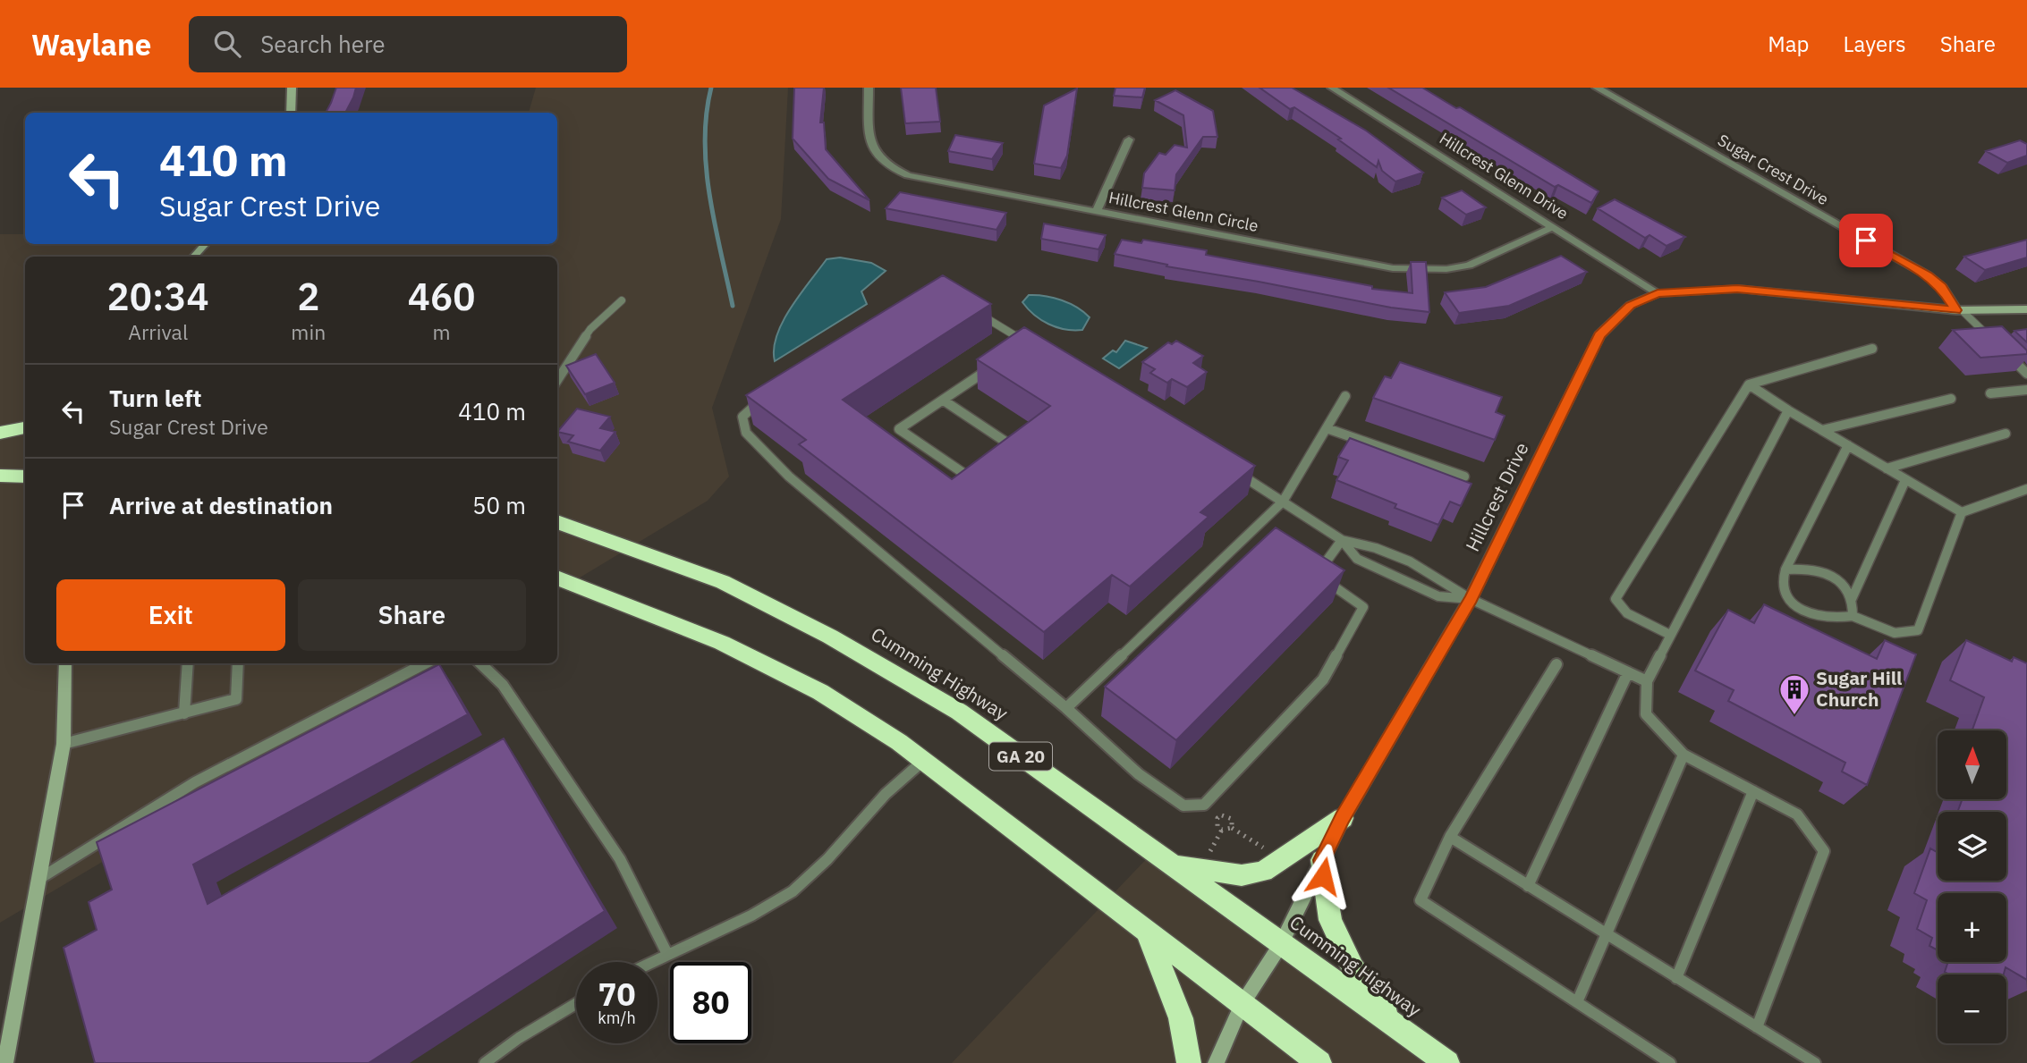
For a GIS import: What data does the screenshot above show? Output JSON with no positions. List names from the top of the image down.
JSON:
{
  "streets": {
    "highway": ["Cumming Highway", "GA 20"],
    "street": [
      "Sugar Crest Drive",
      "Hillcrest Glenn Drive",
      "Hillcrest Glenn Circle",
      "Hillcrest Drive"
    ]
  },
  "crossings": [
    ["Sugar Crest Drive", "Hillcrest Drive"],
    ["Hillcrest Glenn Drive", "Hillcrest Glenn Circle"],
    ["Hillcrest Glenn Drive", "Hillcrest Drive"],
    ["Hillcrest Drive", "Cumming Highway"]
  ],
  "places": {
    "building": ["Sugar Hill Church"]
  },
  "north": "top",
  "page": {
    "header": "Waylane",
    "search": "Search here",
    "nav": ["Map", "Layers", "Share"],
    "turn": ["410 m", "Sugar Crest Drive"],
    "eta": [
      "20:34",
      "Arrival",
      "2",
      "min",
      "460",
      "m"
    ],
    "list": [
      {
        "name": "Turn left",
        "note": "Sugar Crest Drive",
        "value": "410 m"
      },
      {
        "name": "Arrive at destination",
        "value": "50 m"
      }
    ],
    "buttons": ["Exit", "Share"],
    "map_buttons": ["+", "−"],
    "speed": "70 km/h",
    "limit": "80"
  }
}
